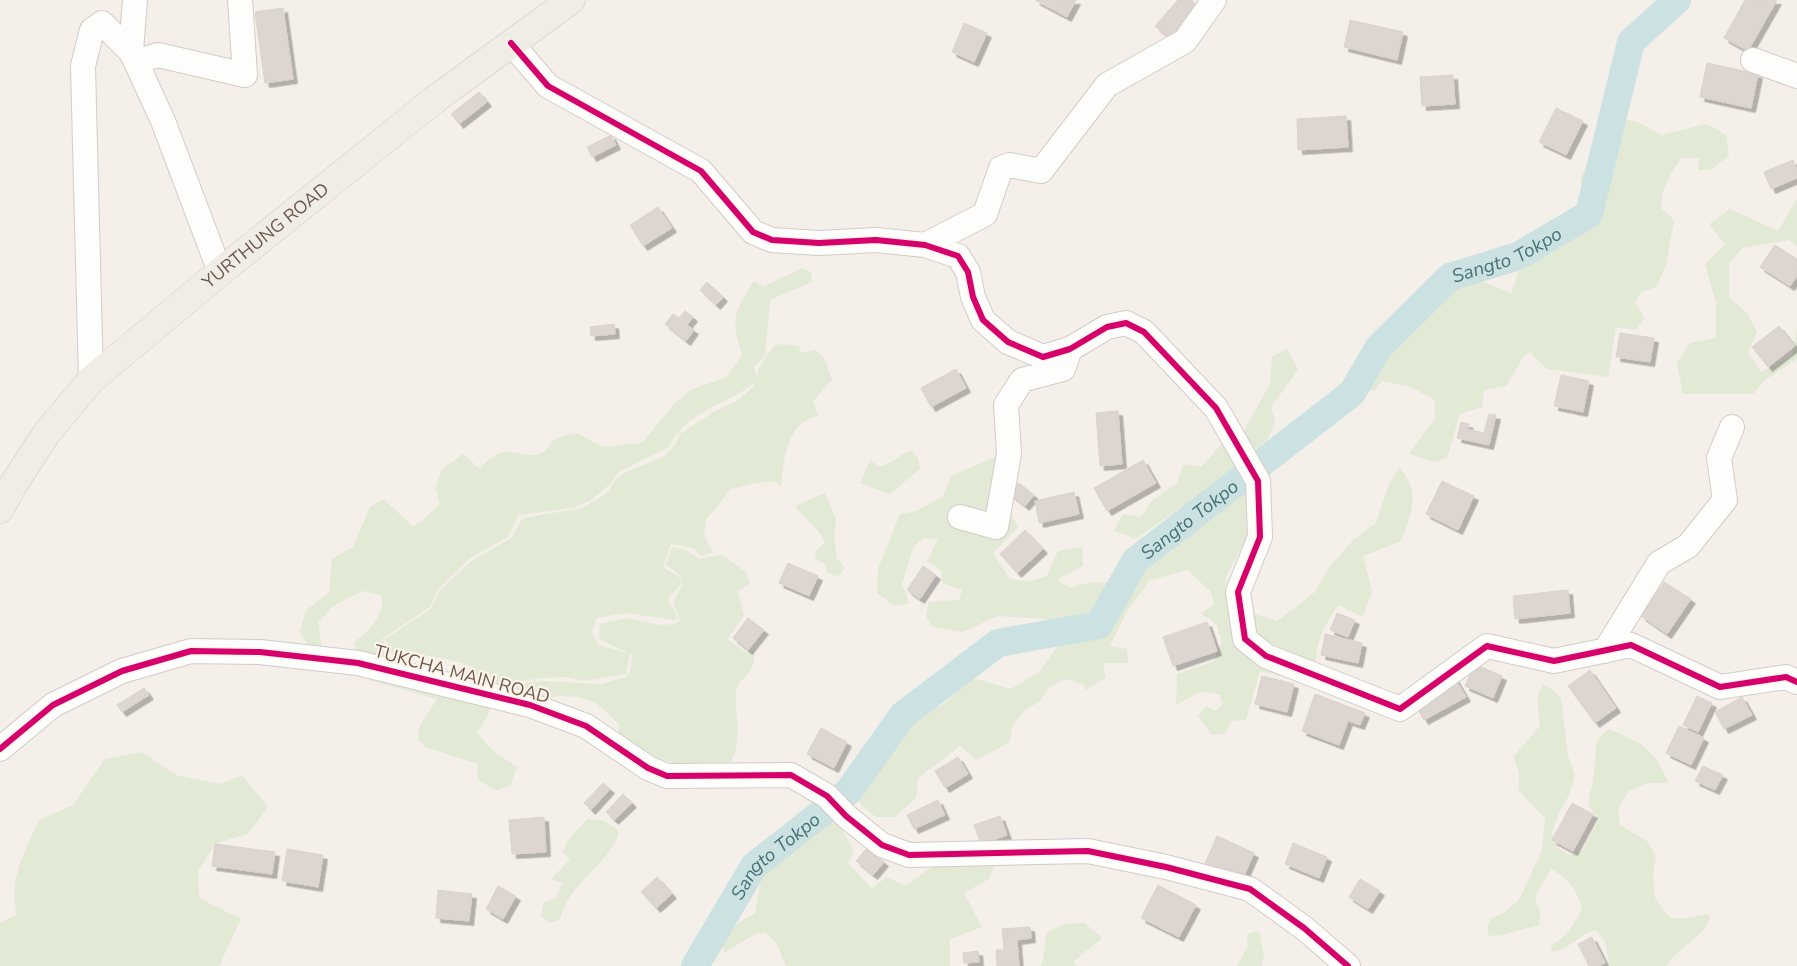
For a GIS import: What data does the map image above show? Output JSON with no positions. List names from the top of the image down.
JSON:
{
  "streets": {
    "main road": ["YURTHUNG ROAD"],
    "street": ["TUKCHA MAIN ROAD"]
  },
  "water": ["Sangto Tokpo"]
}
